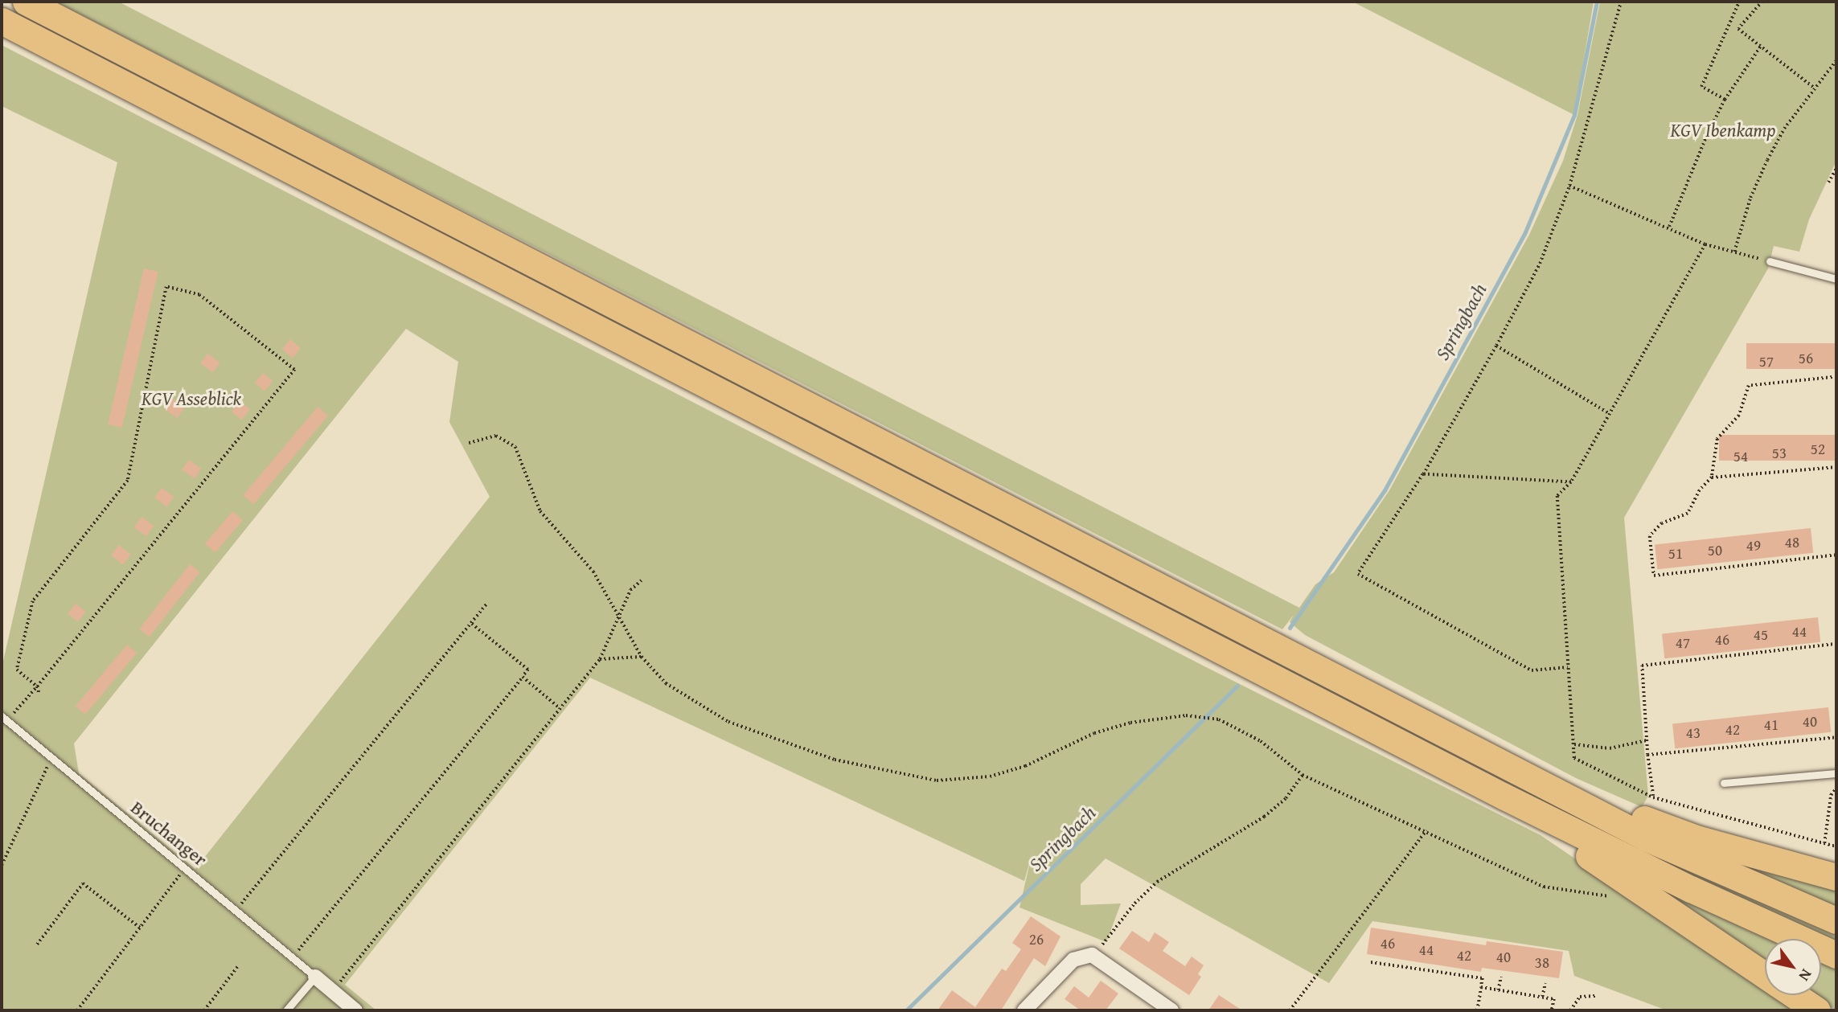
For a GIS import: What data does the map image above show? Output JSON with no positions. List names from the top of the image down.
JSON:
{
  "streets": {
    "lane": ["Bruchanger"]
  },
  "water": ["Springbach"],
  "parks": ["KGV Ibenkamp", "KGV Asseblick"],
  "house_numbers": [
    "56",
    "57",
    "52",
    "53",
    "54",
    "48",
    "49",
    "50",
    "51",
    "44",
    "45",
    "46",
    "47",
    "40",
    "41",
    "42",
    "43",
    "26",
    "46",
    "44",
    "42",
    "40",
    "38"
  ],
  "north": "bottom right"
}
